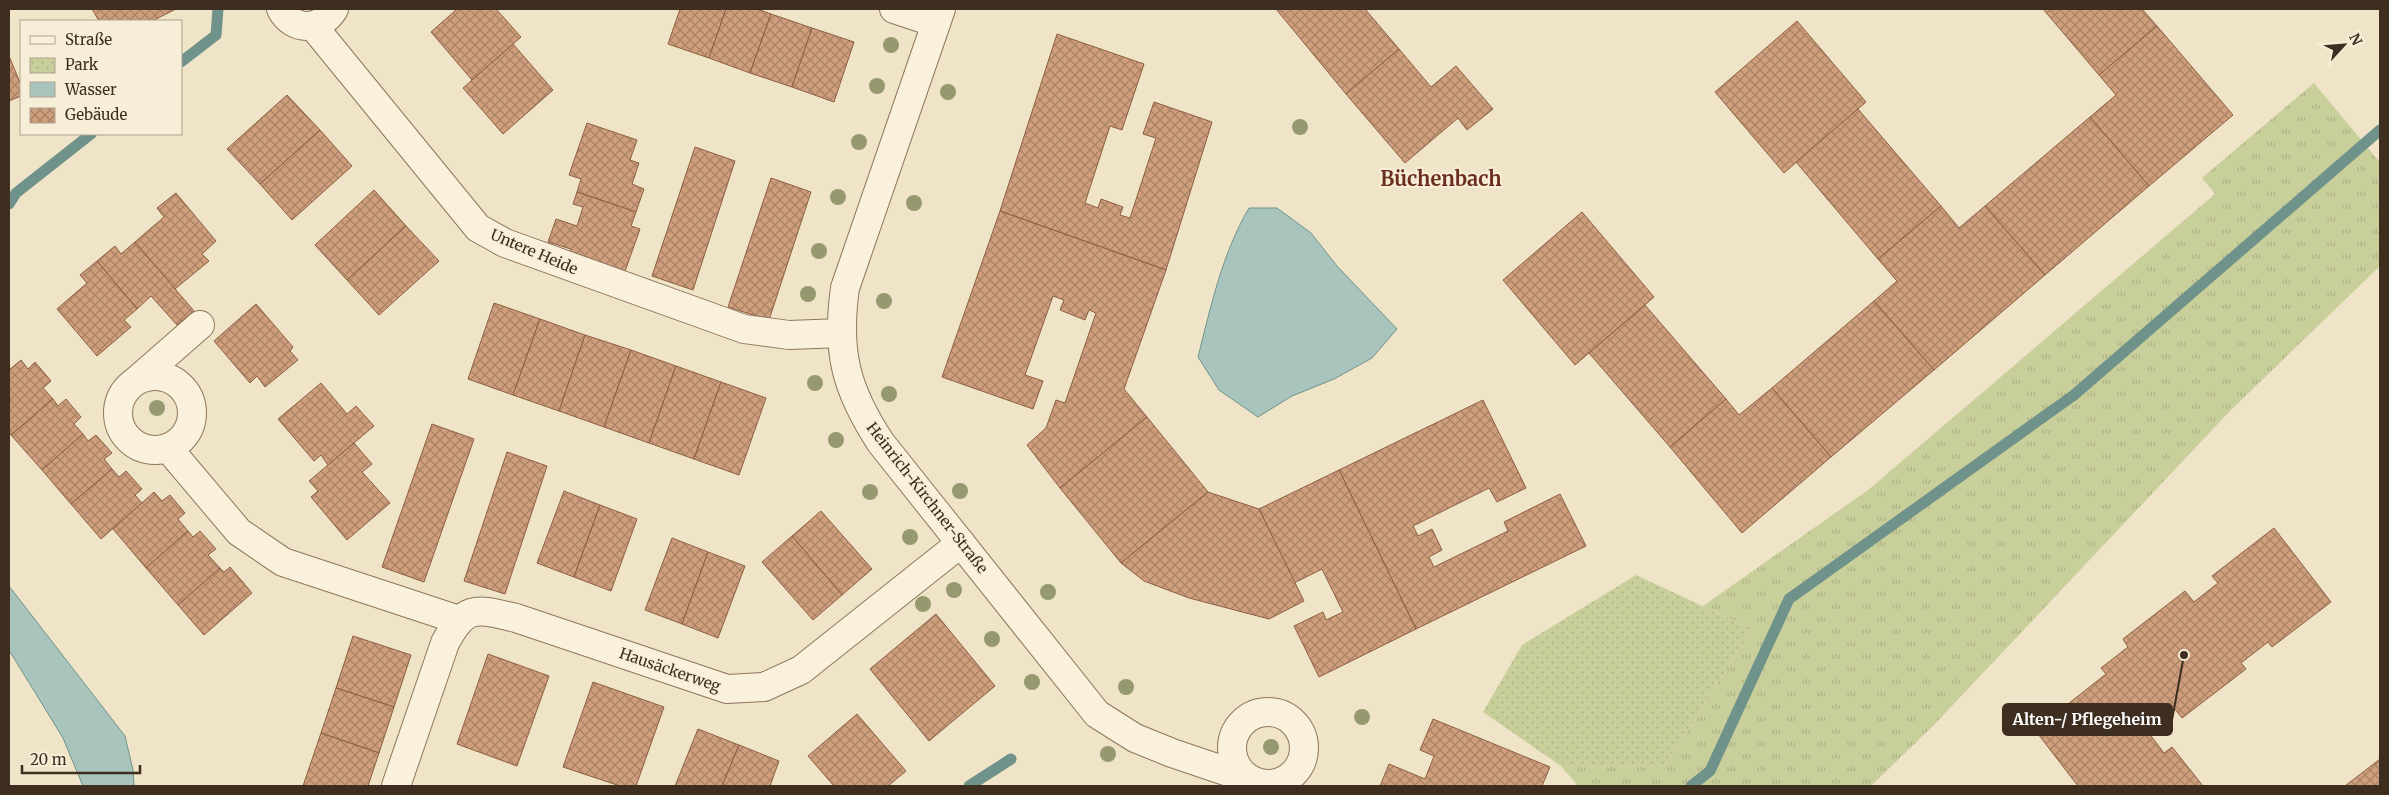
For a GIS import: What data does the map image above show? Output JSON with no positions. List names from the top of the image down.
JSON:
{
  "streets": {
    "street": ["Untere Heide", "Heinrich-Kirchner-Straße", "Hausäckerweg"]
  },
  "crossings": [
    ["Untere Heide", "Heinrich-Kirchner-Straße"],
    ["Heinrich-Kirchner-Straße", "Hausäckerweg"]
  ],
  "districts": ["Büchenbach"],
  "places": ["Alten-/ Pflegeheim"],
  "legend": [
    "Straße",
    "Park",
    "Wasser",
    "Gebäude"
  ],
  "scale_bar": "20 m",
  "north": "top right"
}
